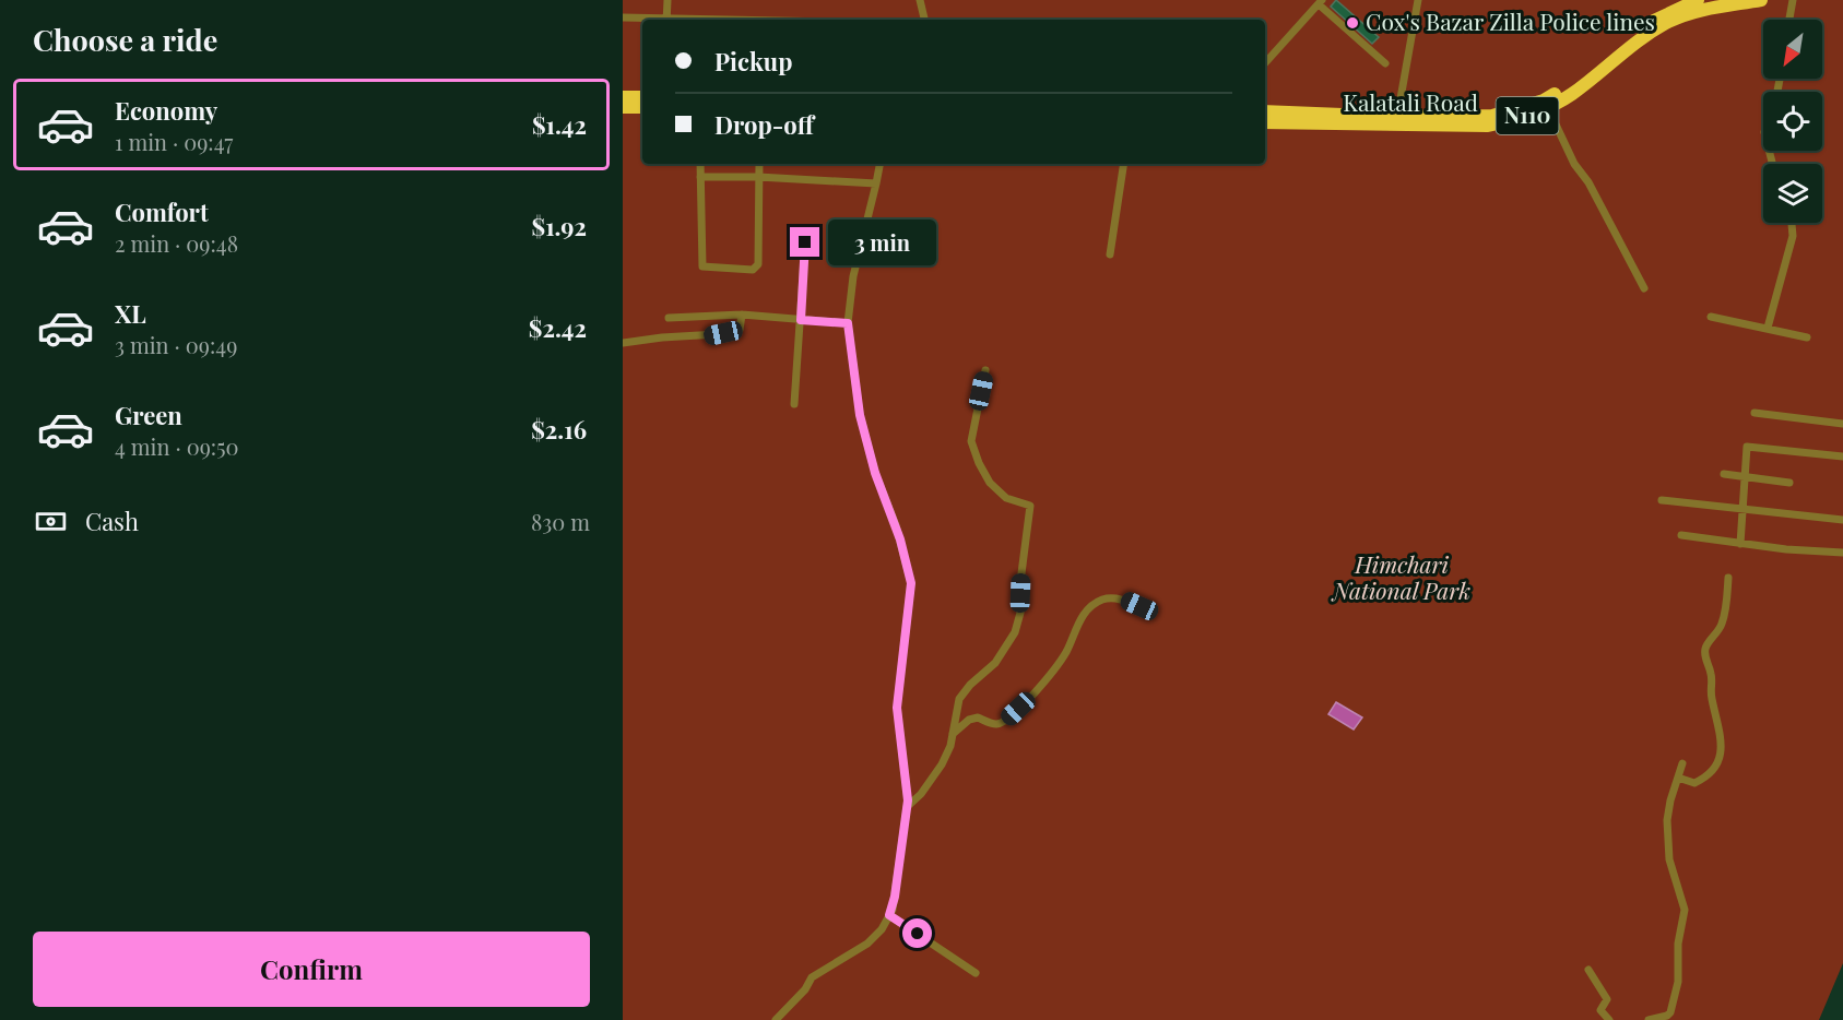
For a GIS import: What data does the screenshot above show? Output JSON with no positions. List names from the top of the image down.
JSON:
{
  "streets": {
    "highway": ["Kalatali Road", "N110"]
  },
  "parks": ["Himchari National Park"],
  "places": ["Cox's Bazar Zilla Police lines"],
  "north": "bottom left",
  "page": {
    "heading": "Choose a ride",
    "banner": ["Pickup", "Drop-off"],
    "list": [
      {
        "name": "Economy",
        "note": "1 min · 09:47",
        "value": "$1.42"
      },
      {
        "name": "Comfort",
        "note": "2 min · 09:48",
        "value": "$1.92"
      },
      {
        "name": "XL",
        "note": "3 min · 09:49",
        "value": "$2.42"
      },
      {
        "name": "Green",
        "note": "4 min · 09:50",
        "value": "$2.16"
      }
    ],
    "bubble": "3 min",
    "pay": ["Cash", "830 m"],
    "buttons": "Confirm"
  }
}
